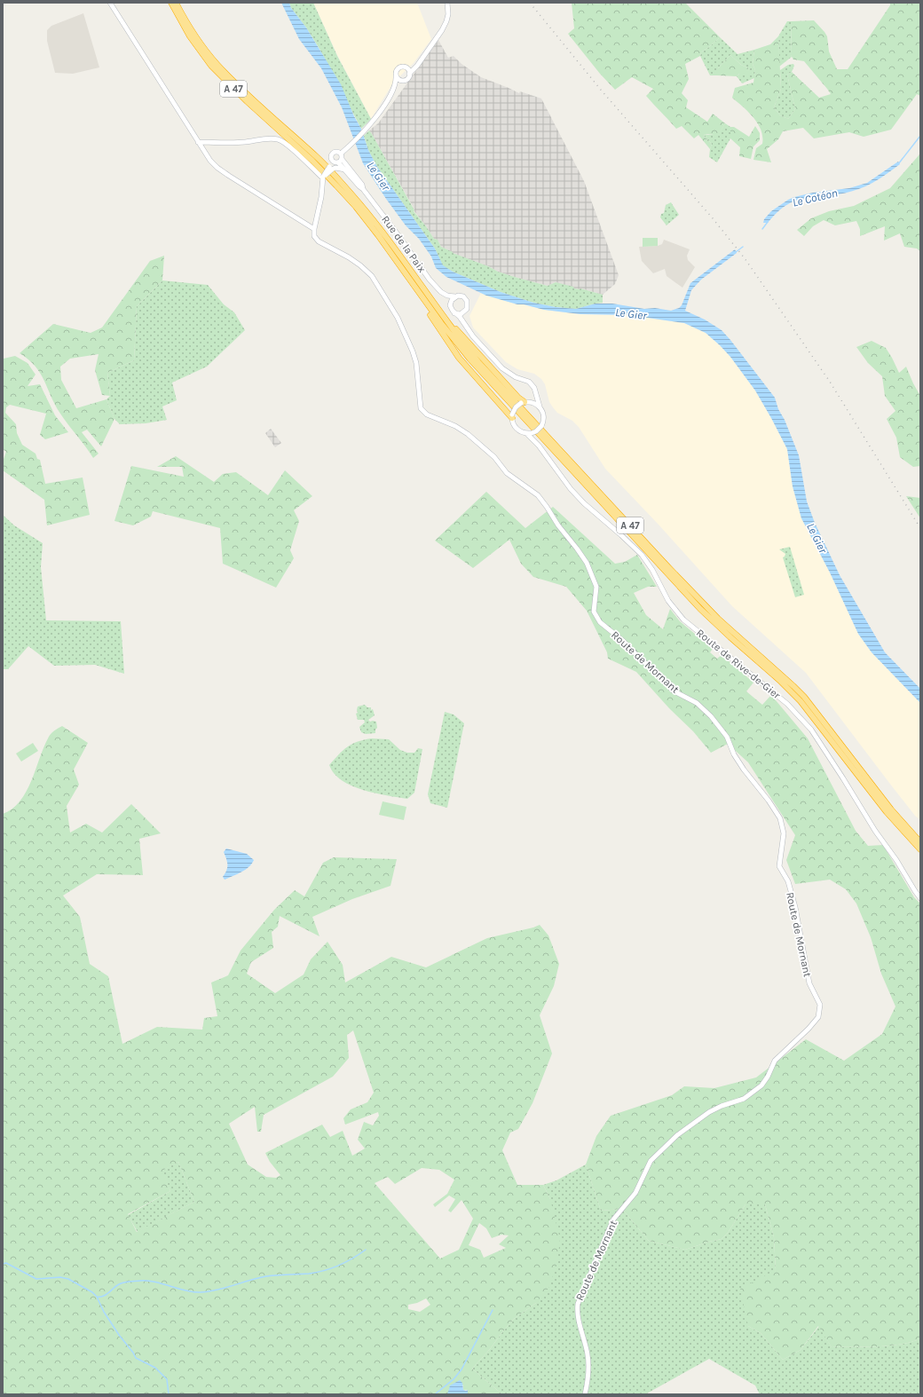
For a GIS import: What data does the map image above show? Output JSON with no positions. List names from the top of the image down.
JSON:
{
  "streets": {
    "highway": ["A 47"],
    "main road": ["Rue de la Paix", "Route de Mornant", "Route de Rive-de-Gier"]
  },
  "water": ["Le Gier", "Le Cotéon"]
}
